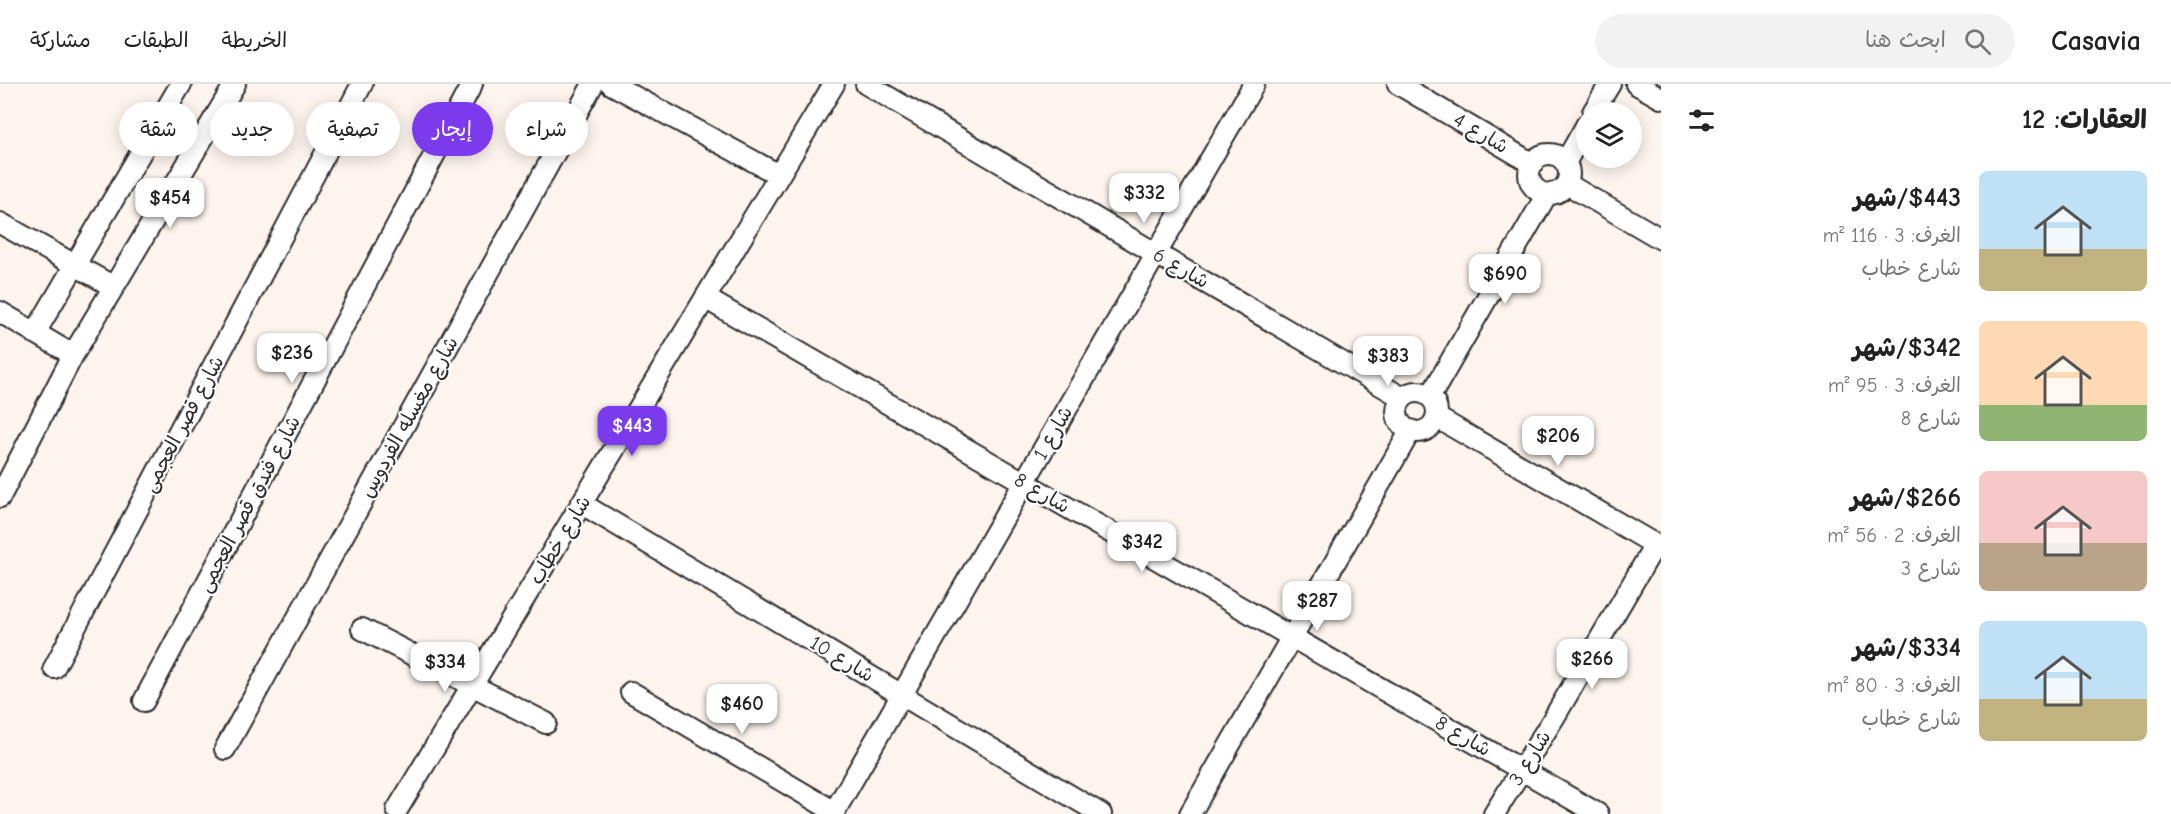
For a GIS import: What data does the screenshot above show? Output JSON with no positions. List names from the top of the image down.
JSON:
{
  "streets": {
    "street": [
      "شارع 4",
      "شارع 6",
      "شارع مغسله الفردوس",
      "شارع قصر العجمى",
      "شارع 1",
      "شارع 8",
      "شارع فندق قصر العجمى",
      "شارع خطاب",
      "شارع 10",
      "شارع 3"
    ]
  },
  "crossings": [
    ["شارع 6", "شارع 1"],
    ["شارع 1", "شارع 8"],
    ["شارع 1", "شارع 10"],
    ["شارع 8", "شارع خطاب"],
    ["شارع 8", "شارع 3"],
    ["شارع خطاب", "شارع 10"]
  ],
  "page": {
    "header": "Casavia",
    "search": "ابحث هنا",
    "nav": ["الخريطة", "الطبقات", "مشاركة"],
    "heading": "العقارات: 12",
    "chip": [
      "شراء",
      "إيجار",
      "تصفية",
      "جديد",
      "شقة"
    ],
    "list": [
      {
        "name": "$443/شهر",
        "note": "الغرف: 3 · 116 m² · شارع خطاب"
      },
      {
        "name": "$342/شهر",
        "note": "الغرف: 3 · 95 m² · شارع 8"
      },
      {
        "name": "$266/شهر",
        "note": "الغرف: 2 · 56 m² · شارع 3"
      },
      {
        "name": "$334/شهر",
        "note": "الغرف: 3 · 80 m² · شارع خطاب"
      }
    ],
    "price": [
      "$332",
      "$454",
      "$690",
      "$236",
      "$383",
      "$443",
      "$206",
      "$342",
      "$287",
      "$266",
      "$334",
      "$460"
    ]
  }
}
